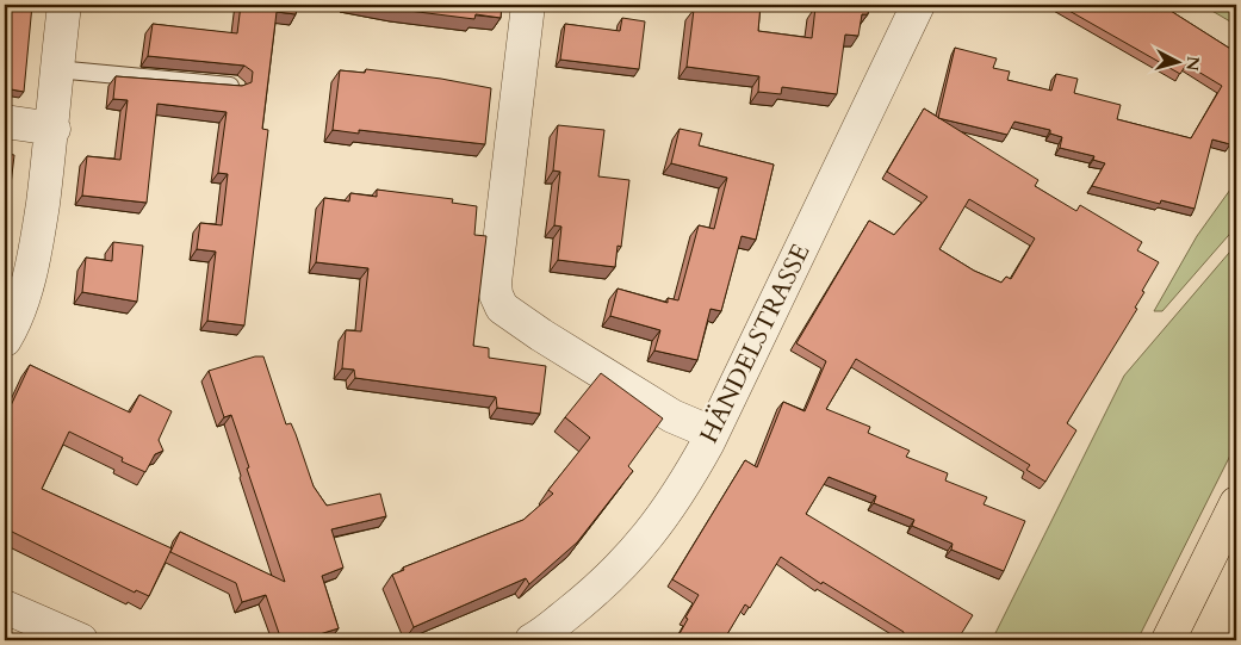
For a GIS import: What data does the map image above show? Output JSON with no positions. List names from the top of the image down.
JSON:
{
  "streets": {
    "street": ["HÄNDELSTRASSE"]
  },
  "north": "right"
}
